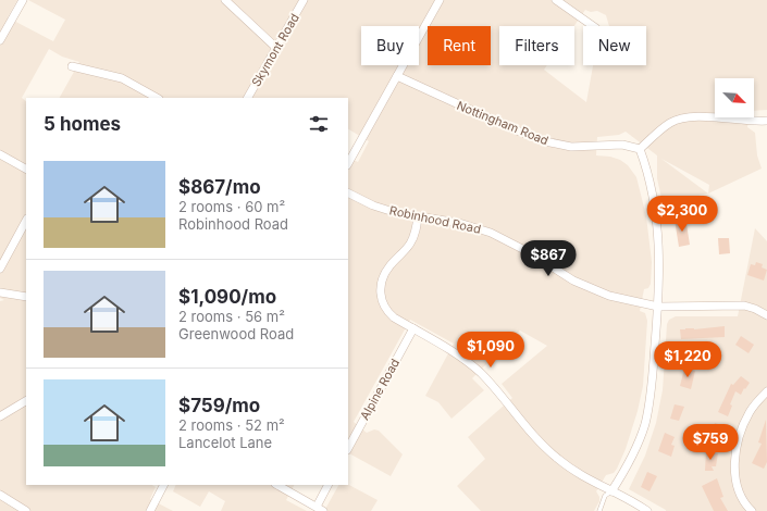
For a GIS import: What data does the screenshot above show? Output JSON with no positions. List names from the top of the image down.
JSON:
{
  "streets": {
    "street": [
      "Skymont Road",
      "Nottingham Road",
      "Robinhood Road",
      "Alpine Road"
    ]
  },
  "north": "bottom right",
  "page": {
    "chip": [
      "Buy",
      "Rent",
      "Filters",
      "New"
    ],
    "heading": "5 homes",
    "list": [
      {
        "name": "$867/mo",
        "note": "2 rooms · 60 m² · Robinhood Road"
      },
      {
        "name": "$1,090/mo",
        "note": "2 rooms · 56 m² · Greenwood Road"
      },
      {
        "name": "$759/mo",
        "note": "2 rooms · 52 m² · Lancelot Lane"
      }
    ],
    "price": [
      "$2,300",
      "$867",
      "$1,090",
      "$1,220",
      "$759"
    ]
  }
}
